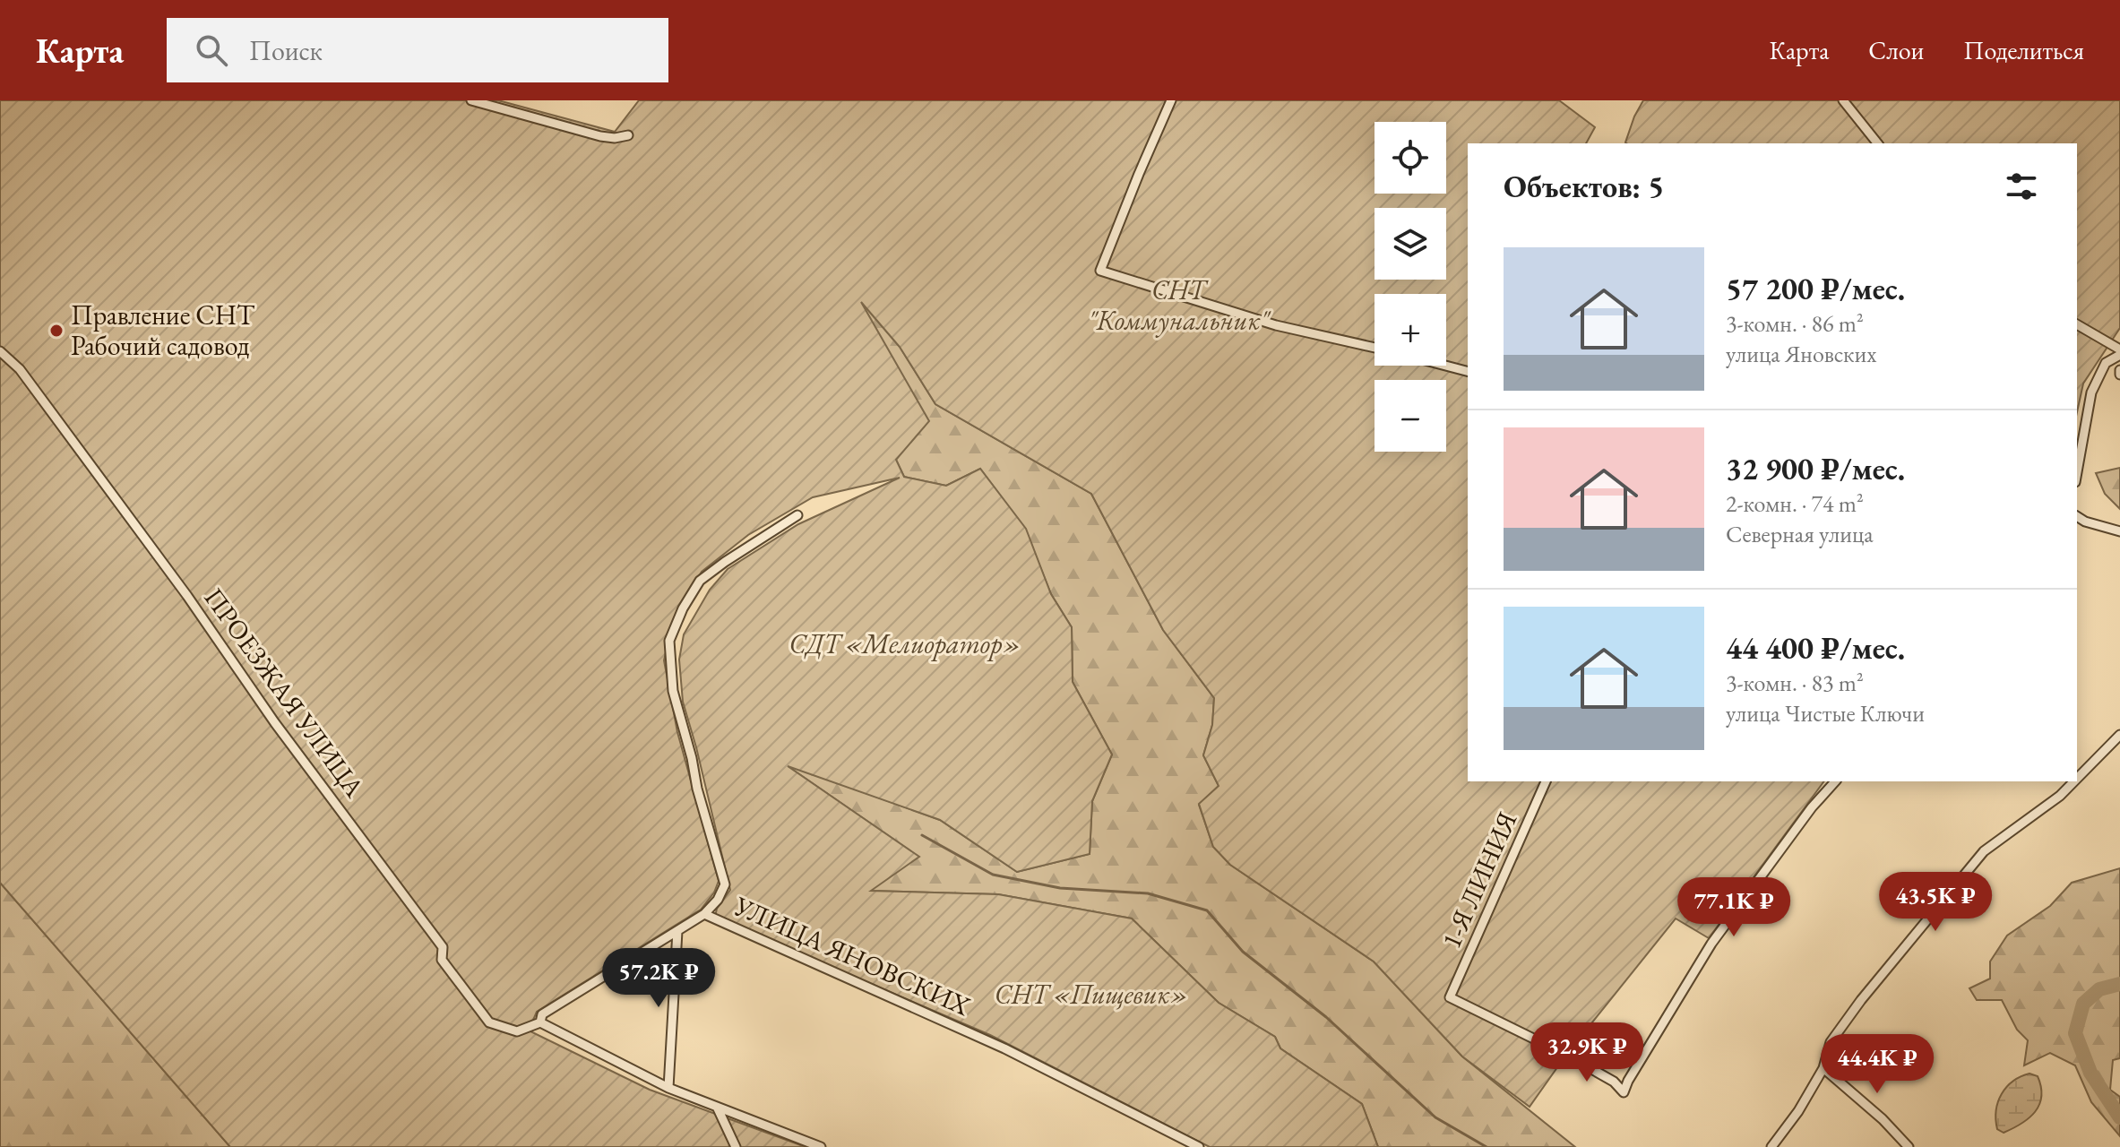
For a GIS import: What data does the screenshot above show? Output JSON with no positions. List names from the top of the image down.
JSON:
{
  "streets": {
    "street": ["ПРОЕЗЖАЯ УЛИЦА", "1-Я ЛИНИЯ", "УЛИЦА ЯНОВСКИХ"]
  },
  "crossings": [
    ["ПРОЕЗЖАЯ УЛИЦА", "УЛИЦА ЯНОВСКИХ"]
  ],
  "parks": ["СНТ \"Коммунальник\"", "СДТ «Мелиоратор»", "СНТ «Пищевик»"],
  "places": ["Правление СНТ Рабочий садовод"],
  "page": {
    "header": "Карта",
    "search": "Поиск",
    "nav": ["Карта", "Слои", "Поделиться"],
    "map_buttons": ["+", "−"],
    "heading": "Объектов: 5",
    "list": [
      {
        "name": "57 200 ₽/мес.",
        "note": "3-комн. · 86 m² · улица Яновских"
      },
      {
        "name": "32 900 ₽/мес.",
        "note": "2-комн. · 74 m² · Северная улица"
      },
      {
        "name": "44 400 ₽/мес.",
        "note": "3-комн. · 83 m² · улица Чистые Ключи"
      }
    ],
    "price": [
      "43.5K ₽",
      "77.1K ₽",
      "57.2K ₽",
      "32.9K ₽",
      "44.4K ₽"
    ]
  }
}
